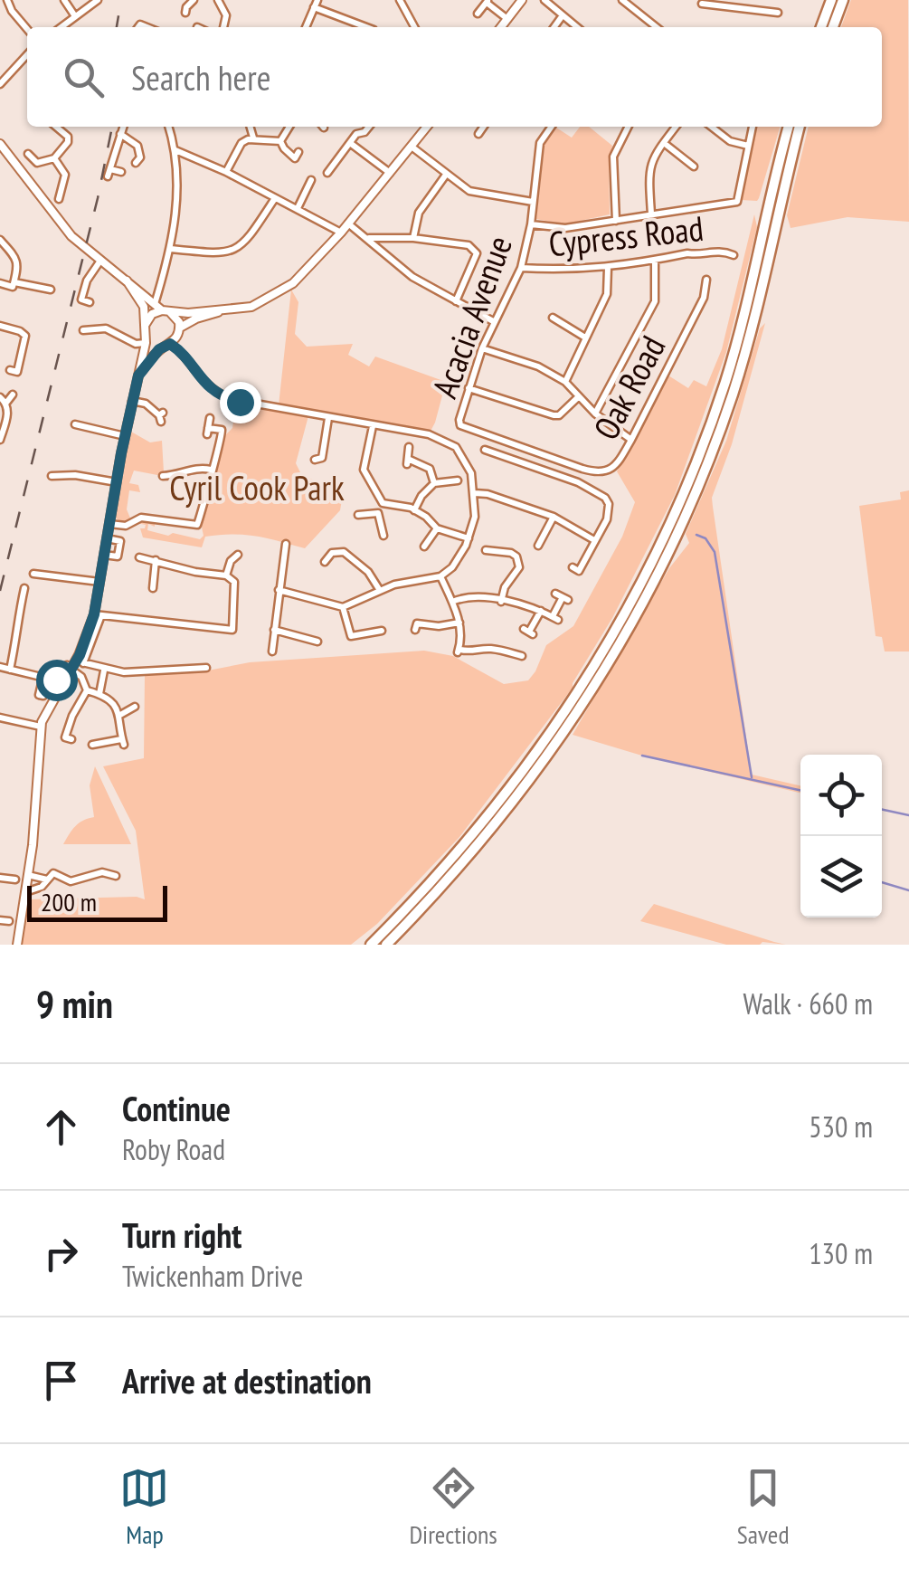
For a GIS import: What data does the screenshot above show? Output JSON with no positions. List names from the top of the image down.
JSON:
{
  "streets": {
    "street": ["Cypress Road", "Acacia Avenue", "Oak Road"]
  },
  "crossings": [
    ["Cypress Road", "Acacia Avenue"],
    ["Acacia Avenue", "Oak Road"]
  ],
  "parks": ["Cyril Cook Park"],
  "scale_bar": "200 m",
  "page": {
    "search": "Search here",
    "scale": "200 m",
    "heading": ["9 min", "Walk · 660 m"],
    "list": [
      ["Continue", "Roby Road", "530 m"],
      ["Turn right", "Twickenham Drive", "130 m"],
      "Arrive at destination"
    ],
    "nav": ["Map", "Directions", "Saved"]
  }
}
